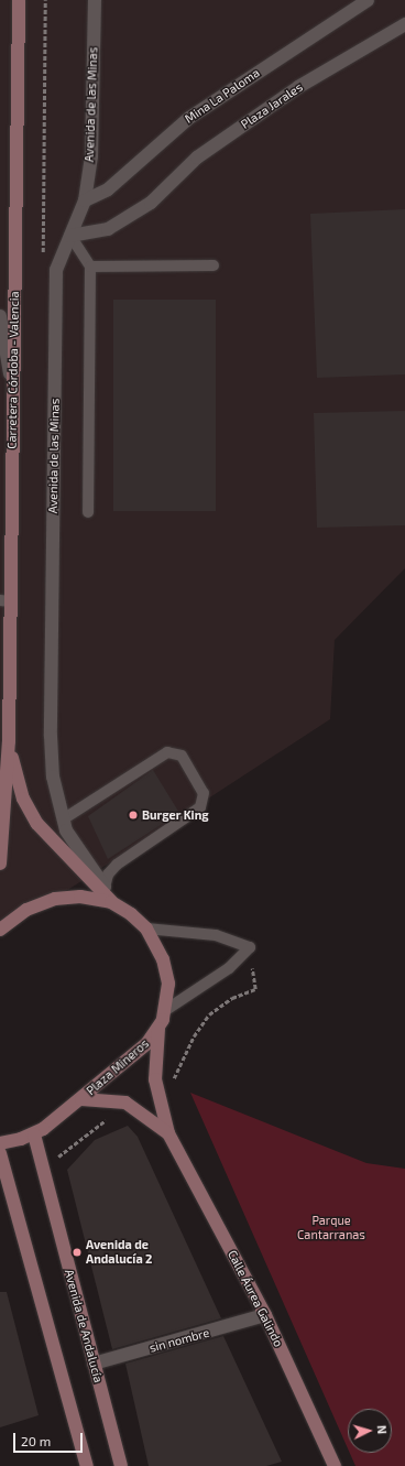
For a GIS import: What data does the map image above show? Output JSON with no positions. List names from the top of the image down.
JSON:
{
  "streets": {
    "main road": [
      "Carretera Córdoba - Valencia",
      "Plaza Mineros",
      "Calle Áurea Galindo",
      "Avenida de Andalucía"
    ],
    "street": [
      "Mina La Paloma",
      "Avenida de las Minas",
      "Plaza Jarales",
      "sin nombre"
    ]
  },
  "crossings": [
    ["Mina La Paloma", "Avenida de las Minas"],
    ["Avenida de las Minas", "Plaza Jarales"],
    ["Avenida de las Minas", "Carretera Córdoba - Valencia"],
    ["Avenida de las Minas", "Plaza Mineros"],
    ["Carretera Córdoba - Valencia", "Plaza Mineros"],
    ["Plaza Mineros", "Avenida de Andalucía"],
    ["Calle Áurea Galindo", "sin nombre"],
    ["Avenida de Andalucía", "sin nombre"]
  ],
  "parks": ["Parque Cantarranas"],
  "places": ["Burger King", "Avenida de Andalucía 2"],
  "scale_bar": "20 m",
  "north": "right"
}
